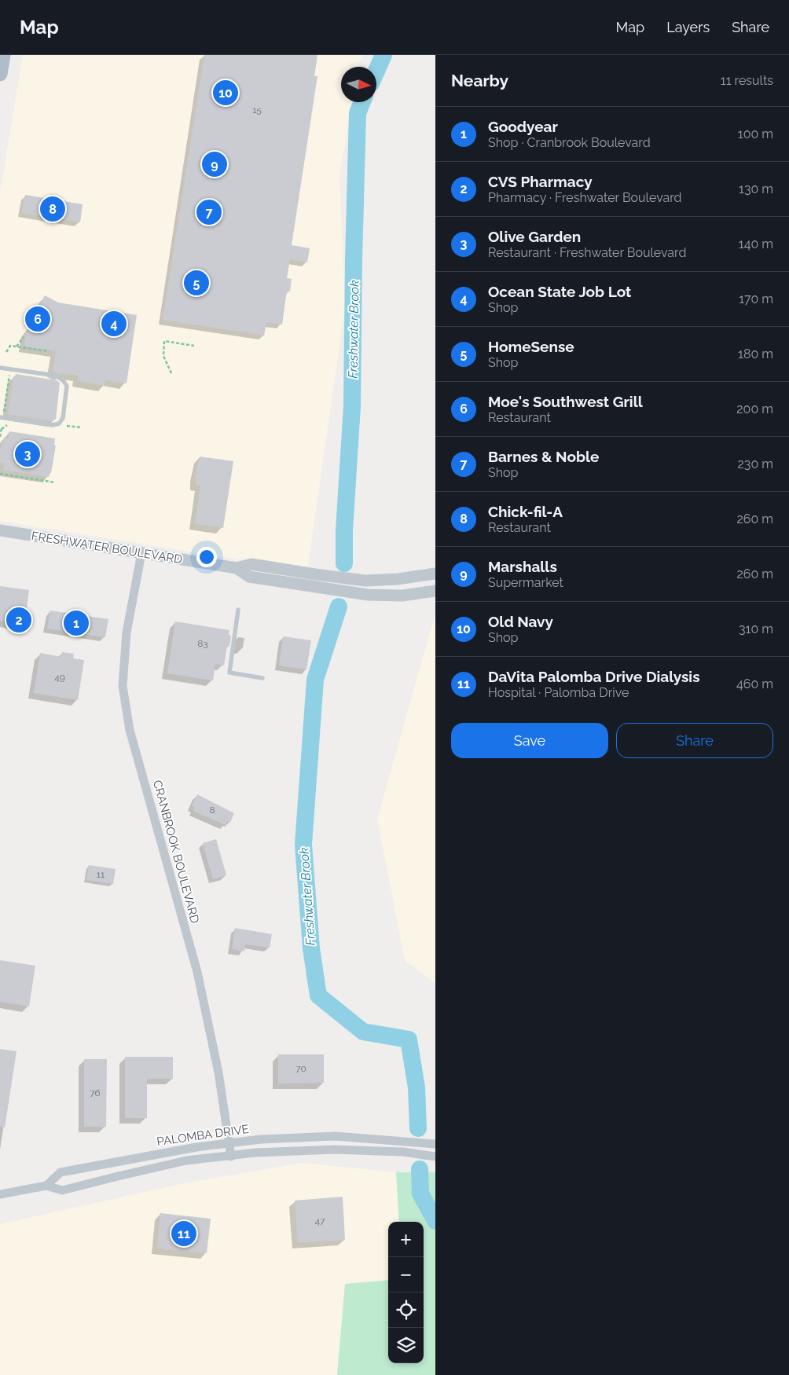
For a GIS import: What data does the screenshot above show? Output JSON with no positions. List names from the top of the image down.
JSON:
{
  "streets": {
    "street": ["FRESHWATER BOULEVARD", "CRANBROOK BOULEVARD", "PALOMBA DRIVE"]
  },
  "crossings": [
    ["FRESHWATER BOULEVARD", "CRANBROOK BOULEVARD"],
    ["CRANBROOK BOULEVARD", "PALOMBA DRIVE"]
  ],
  "water": ["Freshwater Brook"],
  "house_numbers": [
    "15",
    "83",
    "49",
    "8",
    "11",
    "70",
    "76",
    "47"
  ],
  "north": "right",
  "page": {
    "header": "Map",
    "nav": ["Map", "Layers", "Share"],
    "heading": ["Nearby", "11 results"],
    "pins": [
      "10",
      "9",
      "8",
      "7",
      "5",
      "6",
      "4",
      "3",
      "2",
      "1",
      "11"
    ],
    "list": [
      {
        "mark": "1",
        "name": "Goodyear",
        "note": "Shop · Cranbrook Boulevard",
        "value": "100 m"
      },
      {
        "mark": "2",
        "name": "CVS Pharmacy",
        "note": "Pharmacy · Freshwater Boulevard",
        "value": "130 m"
      },
      {
        "mark": "3",
        "name": "Olive Garden",
        "note": "Restaurant · Freshwater Boulevard",
        "value": "140 m"
      },
      {
        "mark": "4",
        "name": "Ocean State Job Lot",
        "note": "Shop",
        "value": "170 m"
      },
      {
        "mark": "5",
        "name": "HomeSense",
        "note": "Shop",
        "value": "180 m"
      },
      {
        "mark": "6",
        "name": "Moe's Southwest Grill",
        "note": "Restaurant",
        "value": "200 m"
      },
      {
        "mark": "7",
        "name": "Barnes & Noble",
        "note": "Shop",
        "value": "230 m"
      },
      {
        "mark": "8",
        "name": "Chick-fil-A",
        "note": "Restaurant",
        "value": "260 m"
      },
      {
        "mark": "9",
        "name": "Marshalls",
        "note": "Supermarket",
        "value": "260 m"
      },
      {
        "mark": "10",
        "name": "Old Navy",
        "note": "Shop",
        "value": "310 m"
      },
      {
        "mark": "11",
        "name": "DaVita Palomba Drive Dialysis",
        "note": "Hospital · Palomba Drive",
        "value": "460 m"
      }
    ],
    "buttons": ["Save", "Share"],
    "map_buttons": ["+", "−"]
  }
}
